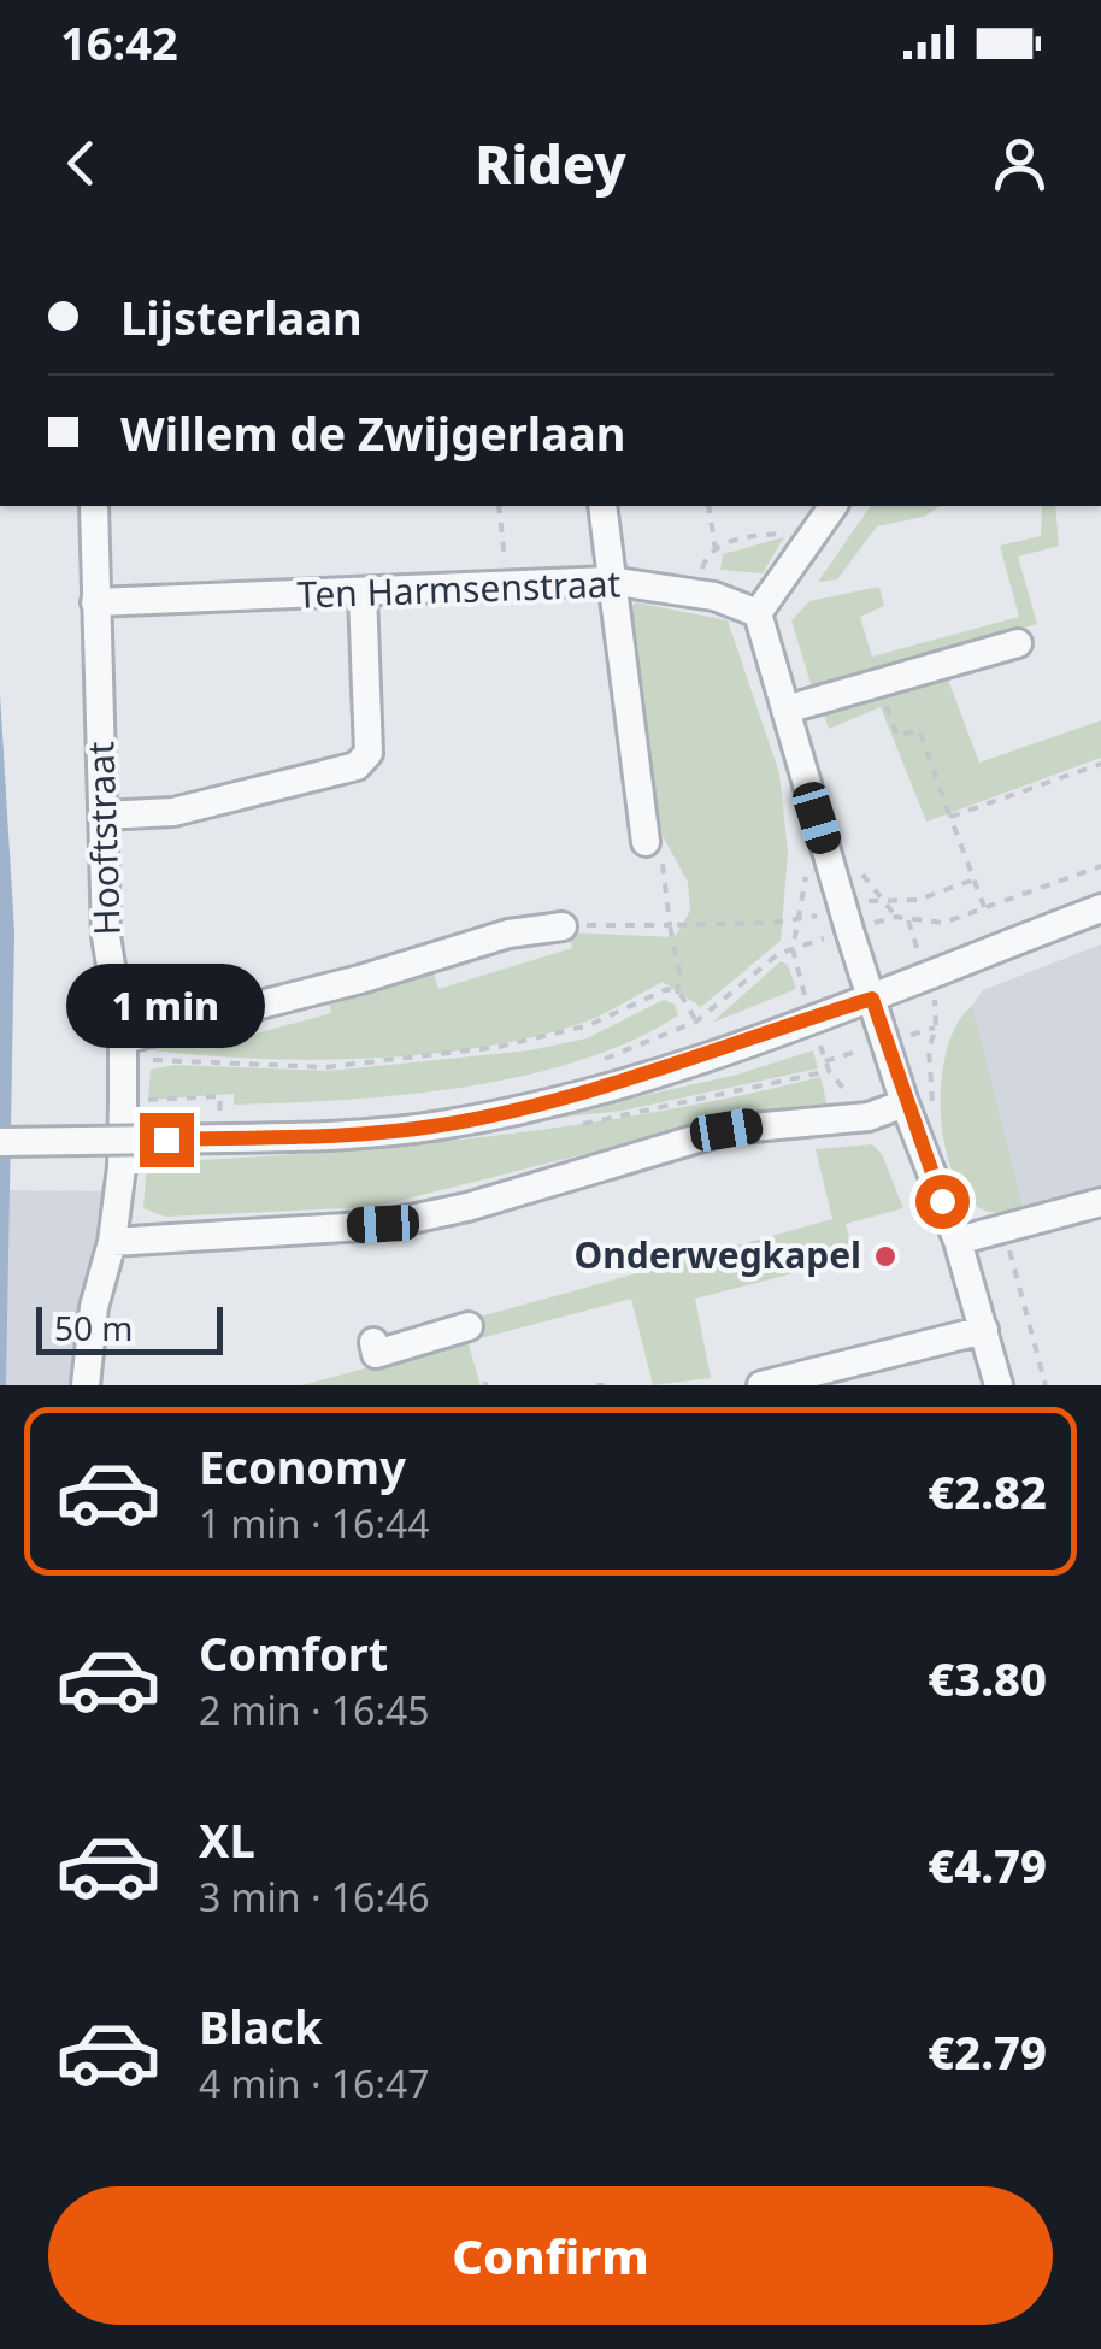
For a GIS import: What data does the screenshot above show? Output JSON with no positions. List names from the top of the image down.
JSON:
{
  "streets": {
    "street": ["Ten Harmsenstraat", "Hooftstraat"]
  },
  "crossings": [
    ["Ten Harmsenstraat", "Hooftstraat"]
  ],
  "places": ["Onderwegkapel"],
  "scale_bar": "50 m",
  "page": {
    "status": "16:42",
    "header": "Ridey",
    "banner": ["Lijsterlaan", "Willem de Zwijgerlaan"],
    "bubble": "1 min",
    "scale": "50 m",
    "list": [
      {
        "name": "Economy",
        "note": "1 min · 16:44",
        "value": "€2.82"
      },
      {
        "name": "Comfort",
        "note": "2 min · 16:45",
        "value": "€3.80"
      },
      {
        "name": "XL",
        "note": "3 min · 16:46",
        "value": "€4.79"
      },
      {
        "name": "Black",
        "note": "4 min · 16:47",
        "value": "€2.79"
      }
    ],
    "buttons": "Confirm"
  }
}
